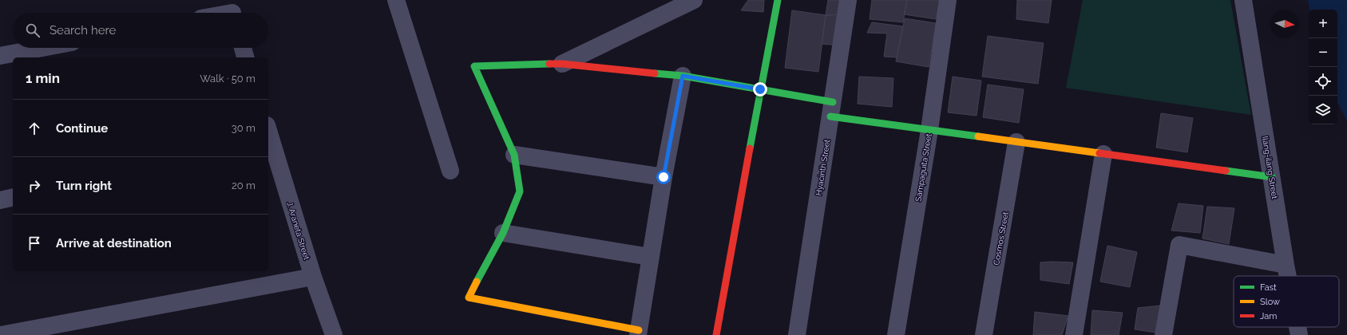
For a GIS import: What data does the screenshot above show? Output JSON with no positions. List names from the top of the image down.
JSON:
{
  "streets": {
    "street": [
      "Hyacinth Street",
      "Sampaguita Street",
      "Ilang-ilang Street",
      "J. Araneta Street",
      "Cosmos Street"
    ]
  },
  "legend": ["Fast", "Slow", "Jam"],
  "north": "right",
  "page": {
    "map_buttons": ["+", "−"],
    "search": "Search here",
    "heading": ["1 min", "Walk · 50 m"],
    "list": [
      ["Continue", "30 m"],
      ["Turn right", "20 m"],
      "Arrive at destination"
    ]
  }
}
